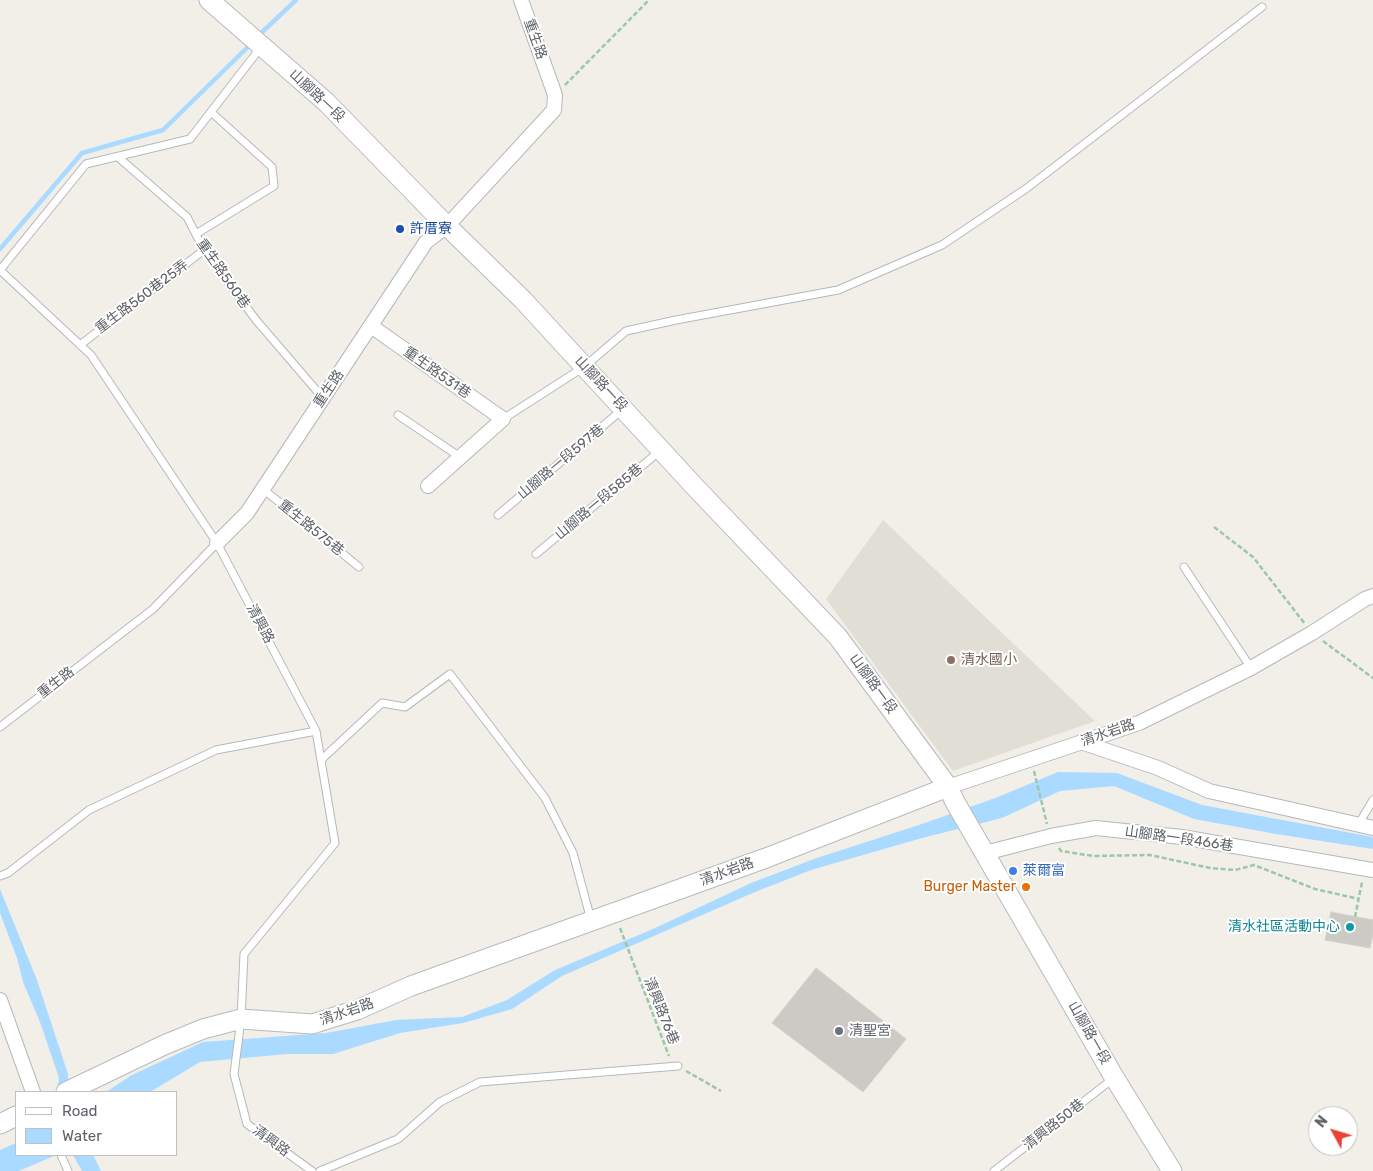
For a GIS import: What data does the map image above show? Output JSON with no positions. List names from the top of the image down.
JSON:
{
  "streets": {
    "main road": ["山腳路一段", "清水岩路"],
    "street": ["重生路", "重生路531巷", "山腳路一段466巷"],
    "lane": [
      "重生路560巷",
      "重生路560巷25弄",
      "山腳路一段597巷",
      "山腳路一段585巷",
      "重生路575巷",
      "清興路",
      "清興路50巷"
    ],
    "path": ["清興路76巷"]
  },
  "crossings": [
    ["重生路", "山腳路一段"],
    ["重生路", "重生路560巷"],
    ["重生路", "重生路531巷"],
    ["重生路", "重生路575巷"],
    ["重生路", "清興路"],
    ["山腳路一段", "山腳路一段597巷"],
    ["山腳路一段", "山腳路一段585巷"],
    ["山腳路一段", "清水岩路"],
    ["山腳路一段", "山腳路一段466巷"],
    ["山腳路一段", "清興路50巷"],
    ["重生路560巷", "重生路560巷25弄"],
    ["重生路560巷25弄", "清興路"],
    ["清興路", "清水岩路"],
    ["清水岩路", "清興路76巷"]
  ],
  "places": [
    "許厝寮",
    "清水國小",
    "萊爾富",
    "Burger Master",
    "清水社區活動中心",
    "清聖宮"
  ],
  "legend": ["Road", "Water"],
  "north": "top left"
}
